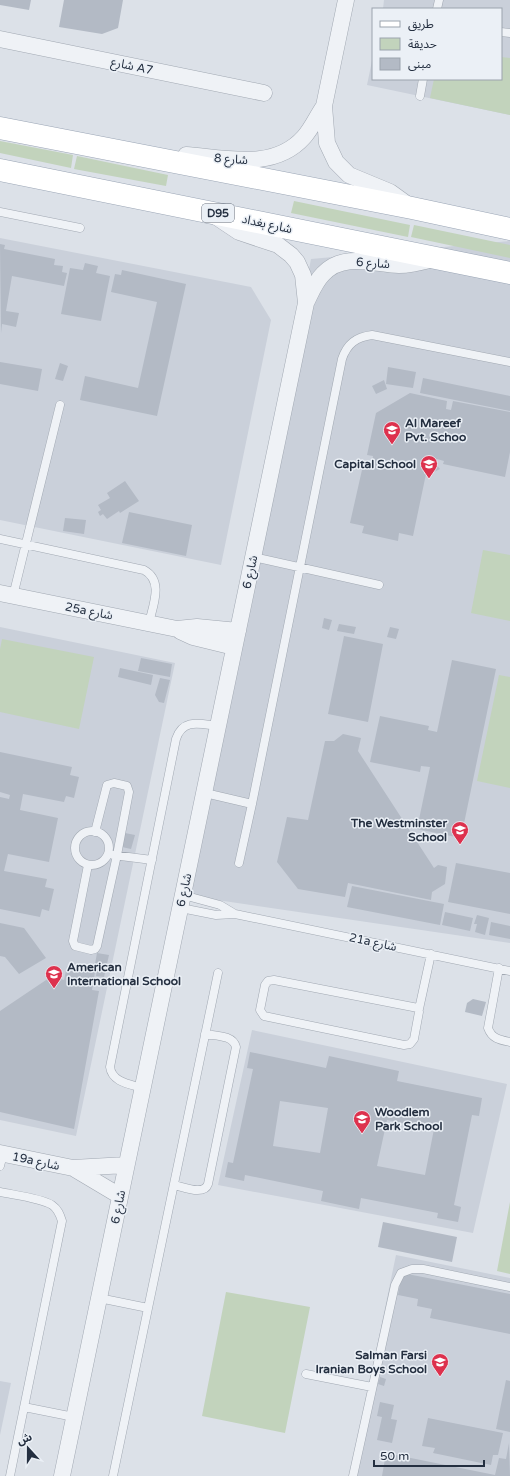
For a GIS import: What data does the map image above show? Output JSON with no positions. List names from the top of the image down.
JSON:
{
  "streets": {
    "main road": ["D95", "شارع بغداد"],
    "street": [
      "شارع A7",
      "شارع 8",
      "شارع 6",
      "25a شارع",
      "19a شارع"
    ],
    "lane": ["21a شارع"]
  },
  "crossings": [
    ["شارع بغداد", "شارع 6"],
    ["شارع 6", "25a شارع"],
    ["شارع 6", "21a شارع"],
    ["شارع 6", "19a شارع"]
  ],
  "places": {
    "school or university": [
      "Al Mareef Pvt. Schoo",
      "Capital School",
      "The Westminster School",
      "American International School",
      "Woodlem Park School",
      "Salman Farsi Iranian Boys School"
    ]
  },
  "legend": ["طريق", "حديقة", "مبنى"],
  "scale_bar": "50 m",
  "north": "top"
}
